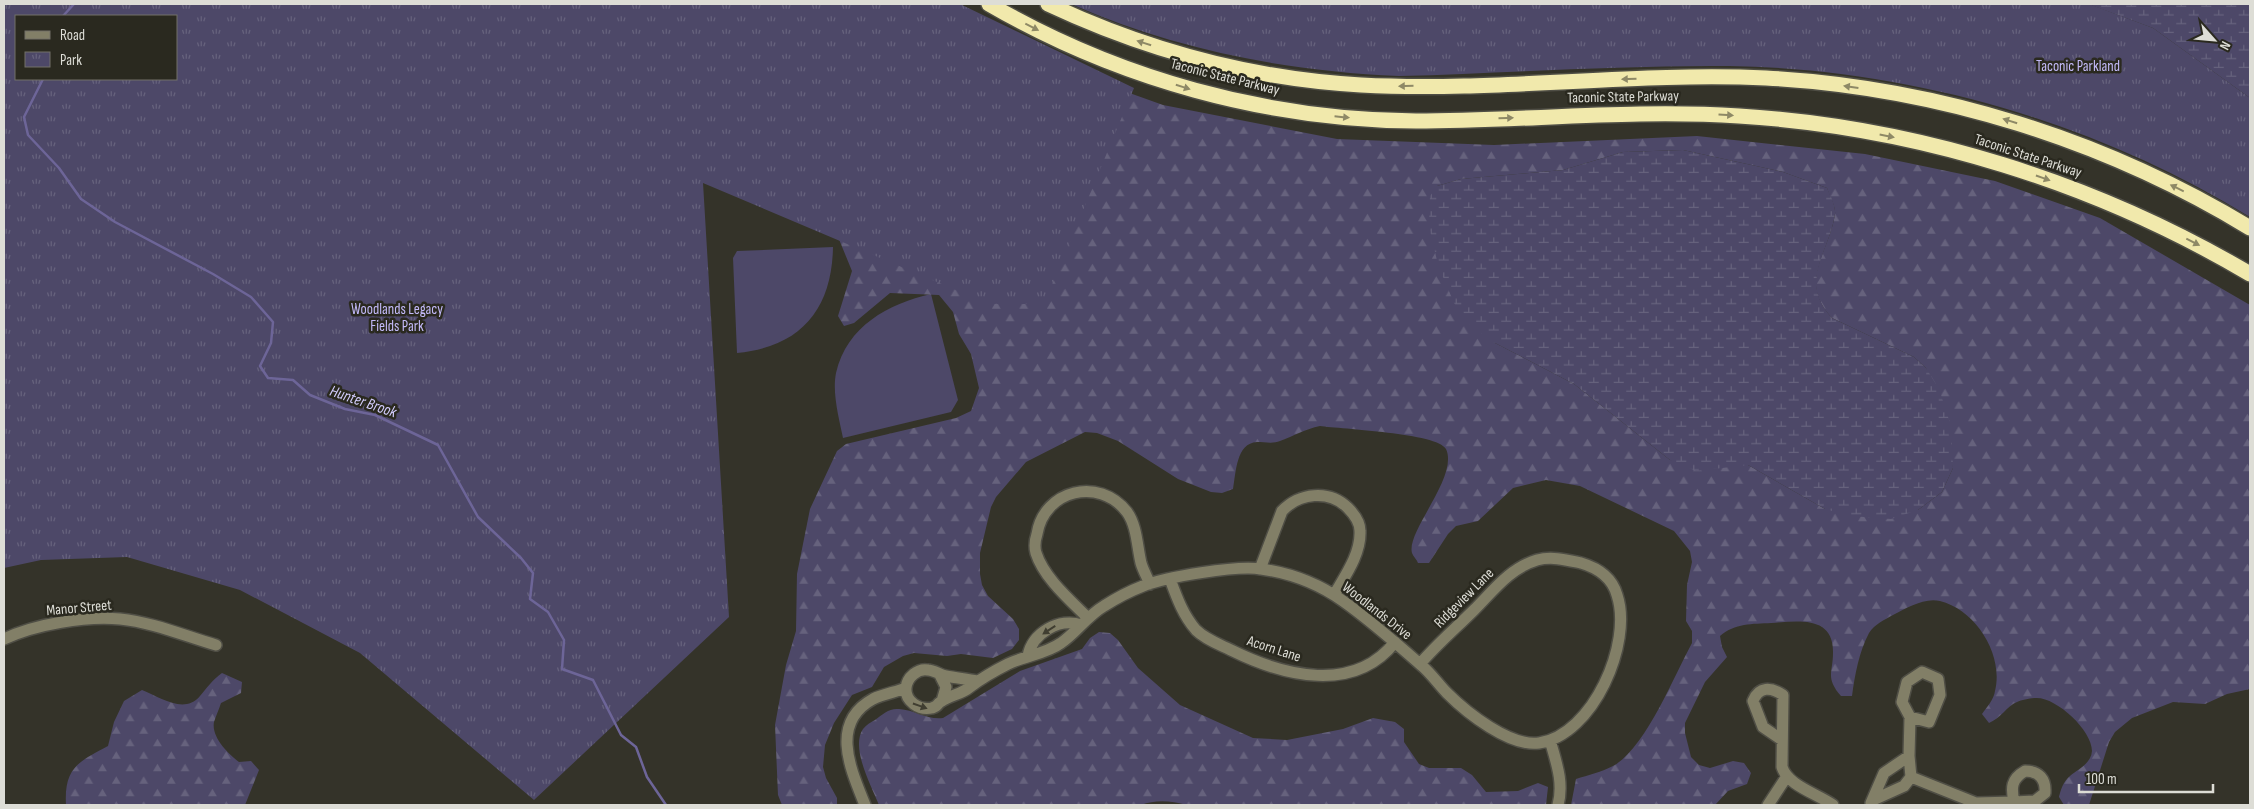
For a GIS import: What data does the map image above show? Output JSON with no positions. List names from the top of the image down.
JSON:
{
  "streets": {
    "highway": ["Taconic State Parkway"],
    "street": [
      "Ridgeview Lane",
      "Manor Street",
      "Woodlands Drive",
      "Acorn Lane"
    ]
  },
  "crossings": [
    ["Ridgeview Lane", "Woodlands Drive"],
    ["Woodlands Drive", "Acorn Lane"]
  ],
  "water": ["Hunter Brook"],
  "parks": ["Taconic Parkland", "Woodlands Legacy Fields Park"],
  "legend": ["Road", "Park"],
  "scale_bar": "100 m",
  "north": "bottom right"
}
